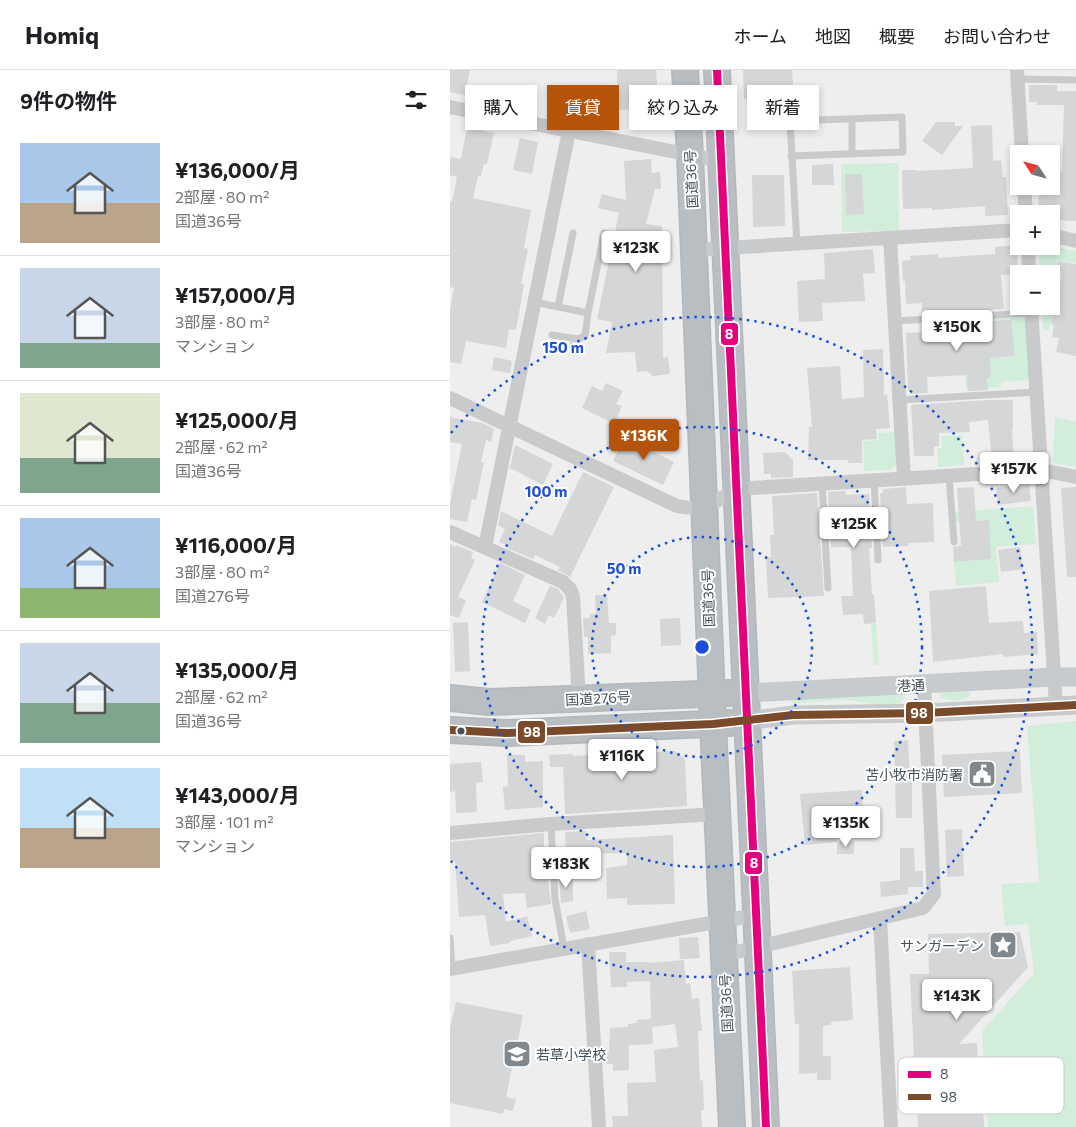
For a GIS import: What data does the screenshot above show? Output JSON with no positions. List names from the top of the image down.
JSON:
{
  "streets": {
    "highway": ["国道36号", "国道276号"],
    "street": ["港通"]
  },
  "crossings": [
    ["国道36号", "国道276号"],
    ["港通", "国道276号"]
  ],
  "places": {
    "public building": ["苫小牧市消防署"],
    "place": ["サンガーデン"],
    "school or university": ["若草小学校"]
  },
  "lines": ["transit line 8", "transit line 98"],
  "legend": ["8", "98"],
  "north": "top left",
  "page": {
    "header": "Homiq",
    "nav": [
      "ホーム",
      "地図",
      "概要",
      "お問い合わせ"
    ],
    "heading": "9件の物件",
    "chip": [
      "購入",
      "賃貸",
      "絞り込み",
      "新着"
    ],
    "list": [
      {
        "name": "¥136,000/月",
        "note": "2部屋 · 80 m² · 国道36号"
      },
      {
        "name": "¥157,000/月",
        "note": "3部屋 · 80 m² · マンション"
      },
      {
        "name": "¥125,000/月",
        "note": "2部屋 · 62 m² · 国道36号"
      },
      {
        "name": "¥116,000/月",
        "note": "3部屋 · 80 m² · 国道276号"
      },
      {
        "name": "¥135,000/月",
        "note": "2部屋 · 62 m² · 国道36号"
      },
      {
        "name": "¥143,000/月",
        "note": "3部屋 · 101 m² · マンション"
      }
    ],
    "map_buttons": ["+", "−"],
    "price": [
      "¥123K",
      "¥150K",
      "¥136K",
      "¥157K",
      "¥125K",
      "¥116K",
      "¥135K",
      "¥183K",
      "¥143K"
    ]
  },
  "rings": ["150 m", "100 m", "50 m"]
}
